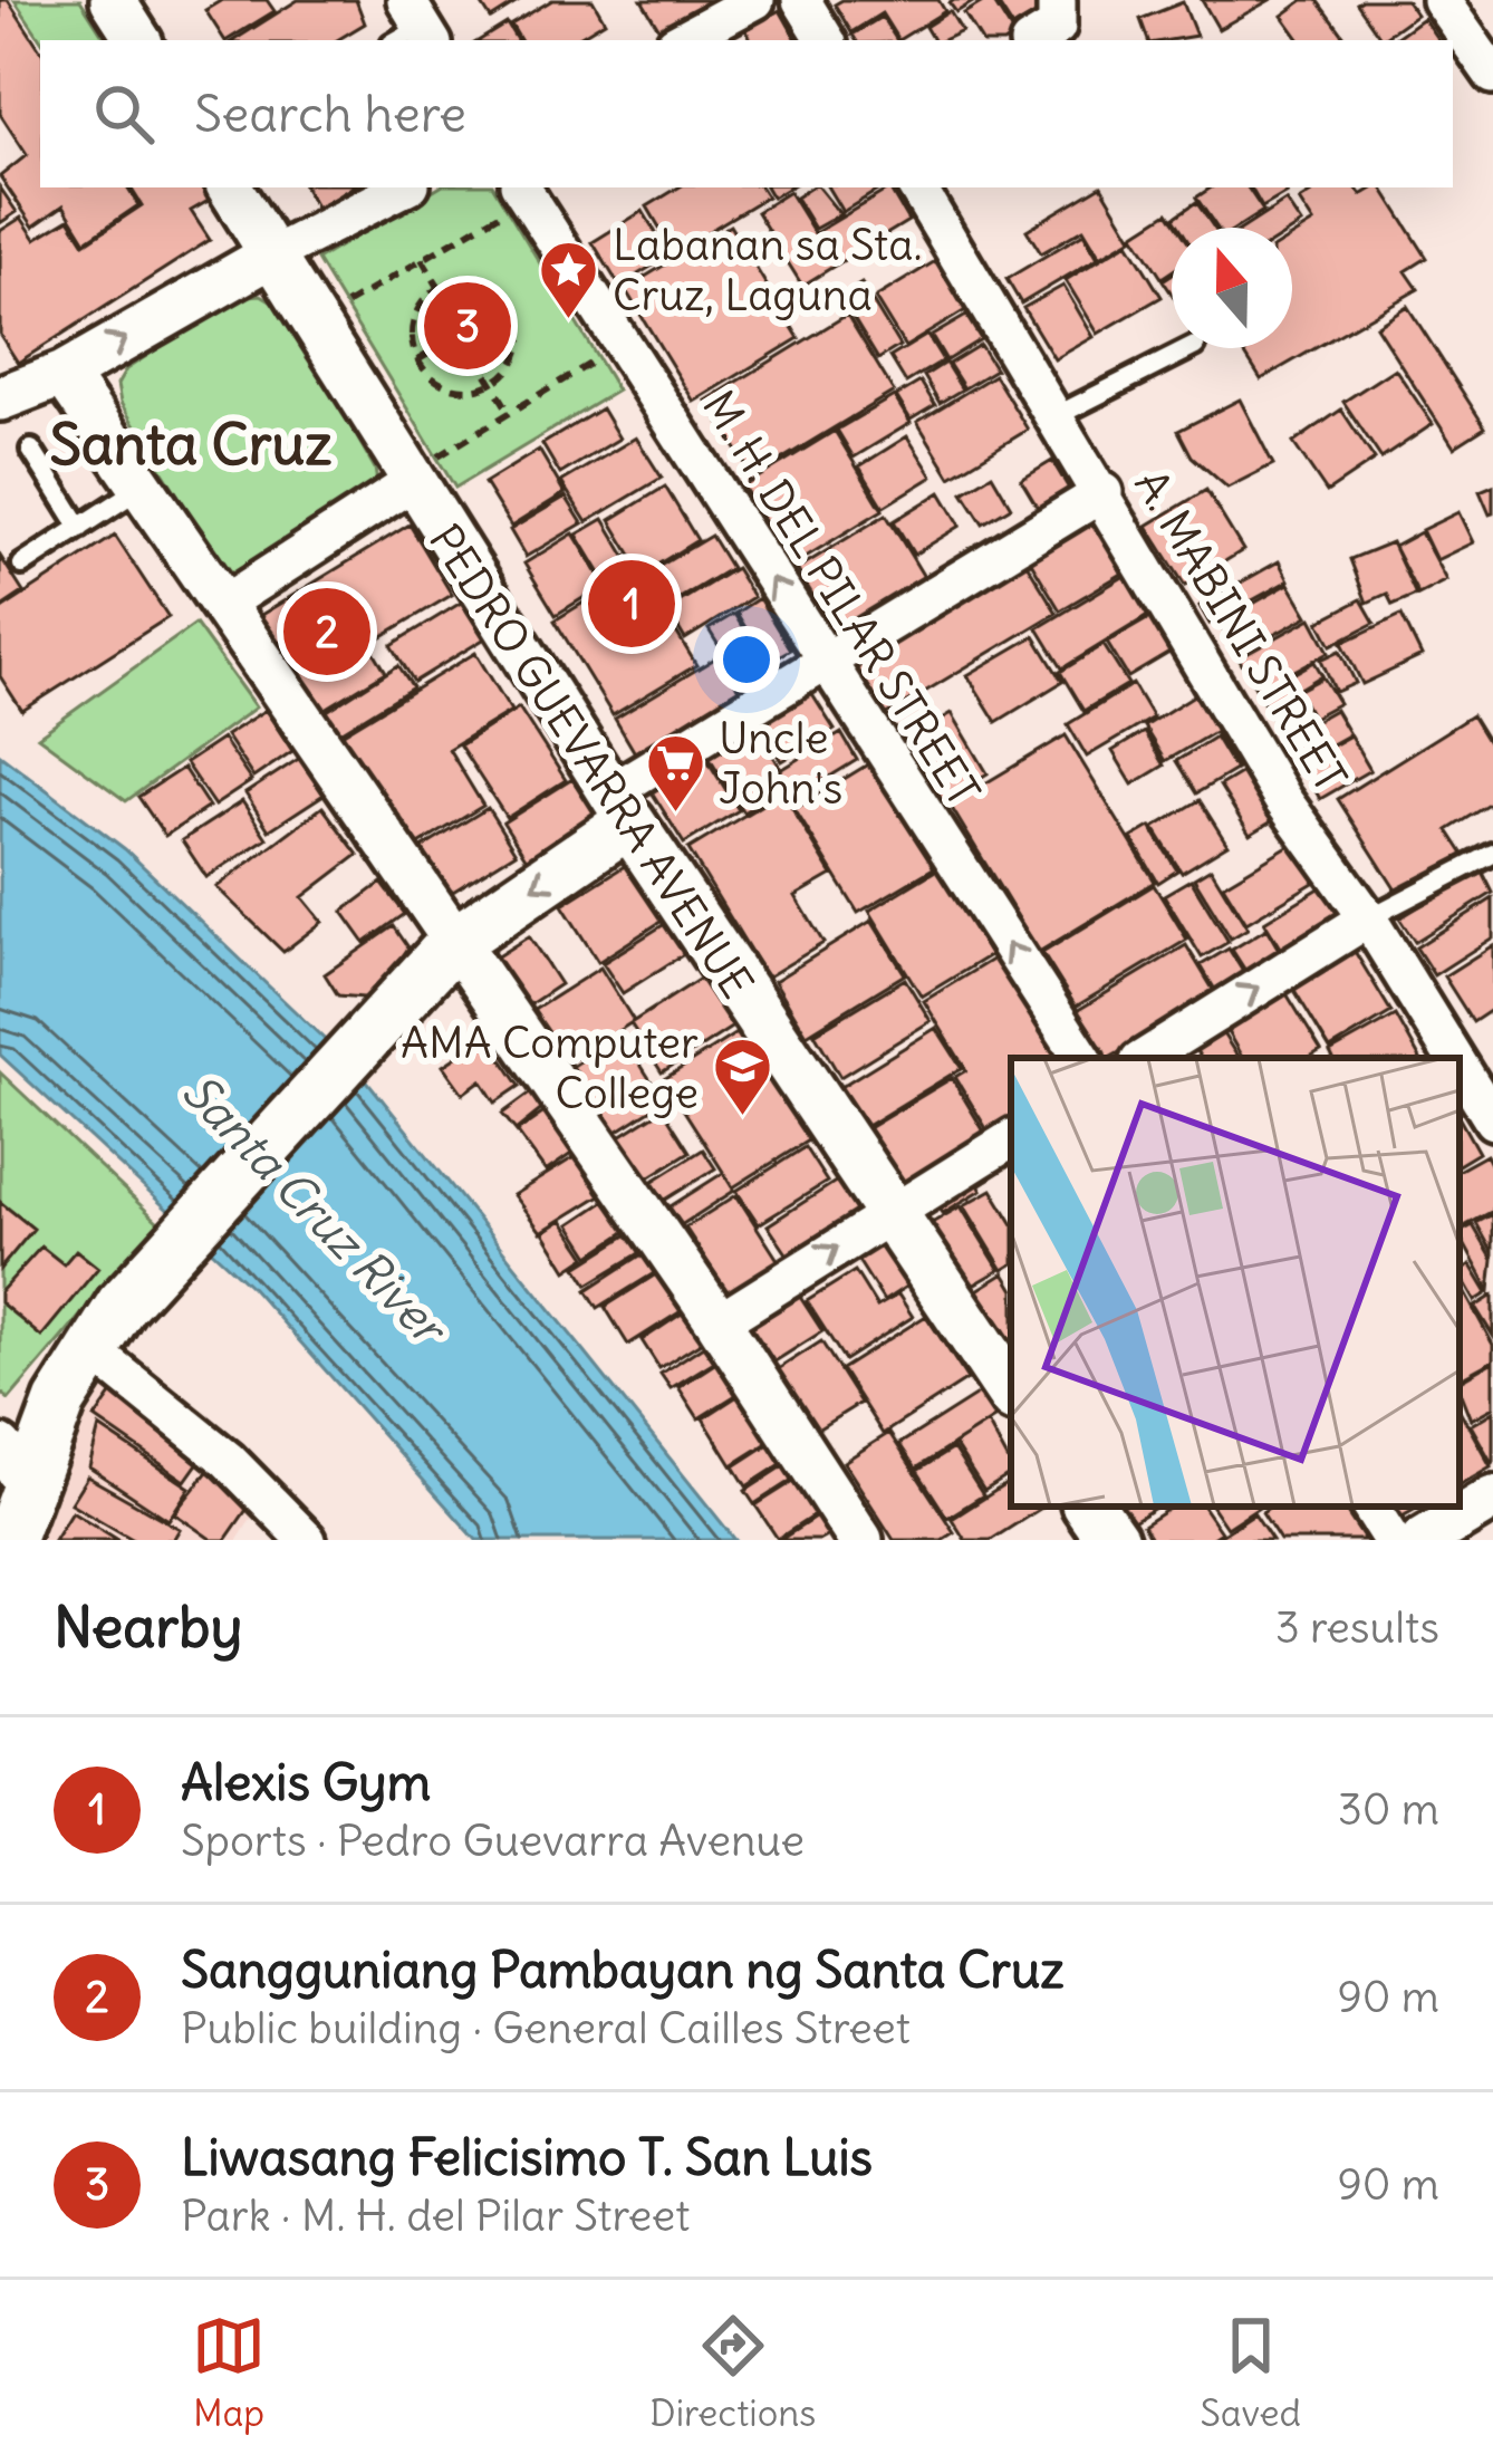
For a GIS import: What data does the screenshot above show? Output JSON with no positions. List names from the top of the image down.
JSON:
{
  "streets": {
    "main road": ["PEDRO GUEVARRA AVENUE"],
    "street": ["M. H. DEL PILAR STREET", "A. MABINI STREET"]
  },
  "one_way": ["M. H. DEL PILAR STREET"],
  "districts": ["Santa Cruz"],
  "water": ["Santa Cruz River"],
  "places": {
    "place": ["Labanan sa Sta. Cruz, Laguna"],
    "supermarket": ["Uncle John's"],
    "school or university": ["AMA Computer College"]
  },
  "north": "top",
  "page": {
    "search": "Search here",
    "pins": ["3", "1", "2"],
    "heading": ["Nearby", "3 results"],
    "list": [
      {
        "mark": "1",
        "name": "Alexis Gym",
        "note": "Sports · Pedro Guevarra Avenue",
        "value": "30 m"
      },
      {
        "mark": "2",
        "name": "Sangguniang Pambayan ng Santa Cruz",
        "note": "Public building · General Cailles Street",
        "value": "90 m"
      },
      {
        "mark": "3",
        "name": "Liwasang Felicisimo T. San Luis",
        "note": "Park · M. H. del Pilar Street",
        "value": "90 m"
      }
    ],
    "nav": ["Map", "Directions", "Saved"]
  }
}
